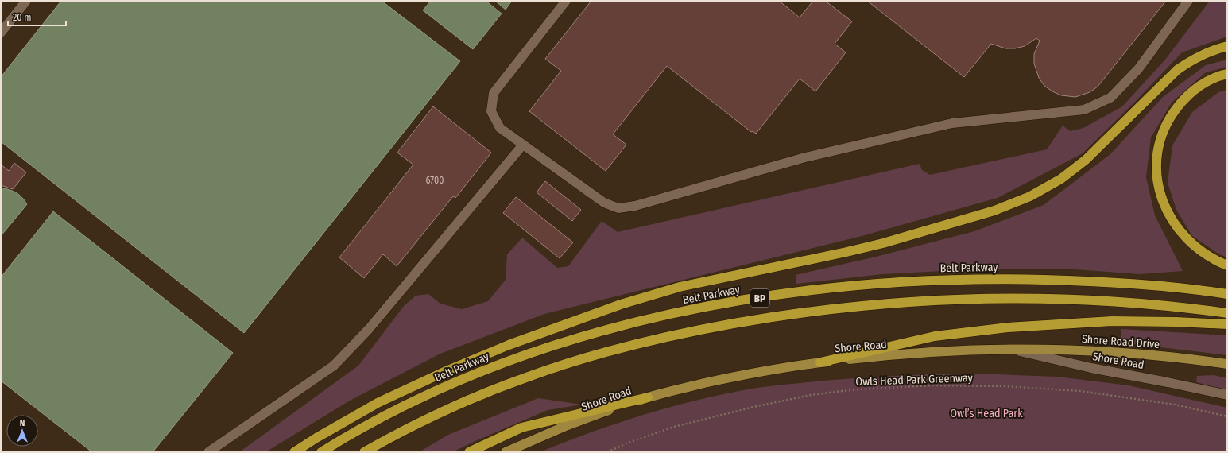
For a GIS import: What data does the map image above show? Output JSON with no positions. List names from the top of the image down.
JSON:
{
  "streets": {
    "highway": ["Belt Parkway", "BP"],
    "main road": ["Shore Road Drive", "Shore Road"],
    "path": ["Owls Head Park Greenway"]
  },
  "crossings": [
    ["Shore Road Drive", "Shore Road"]
  ],
  "parks": ["Owl’s Head Park"],
  "house_numbers": ["6700"],
  "scale_bar": "20 m",
  "north": "top"
}
